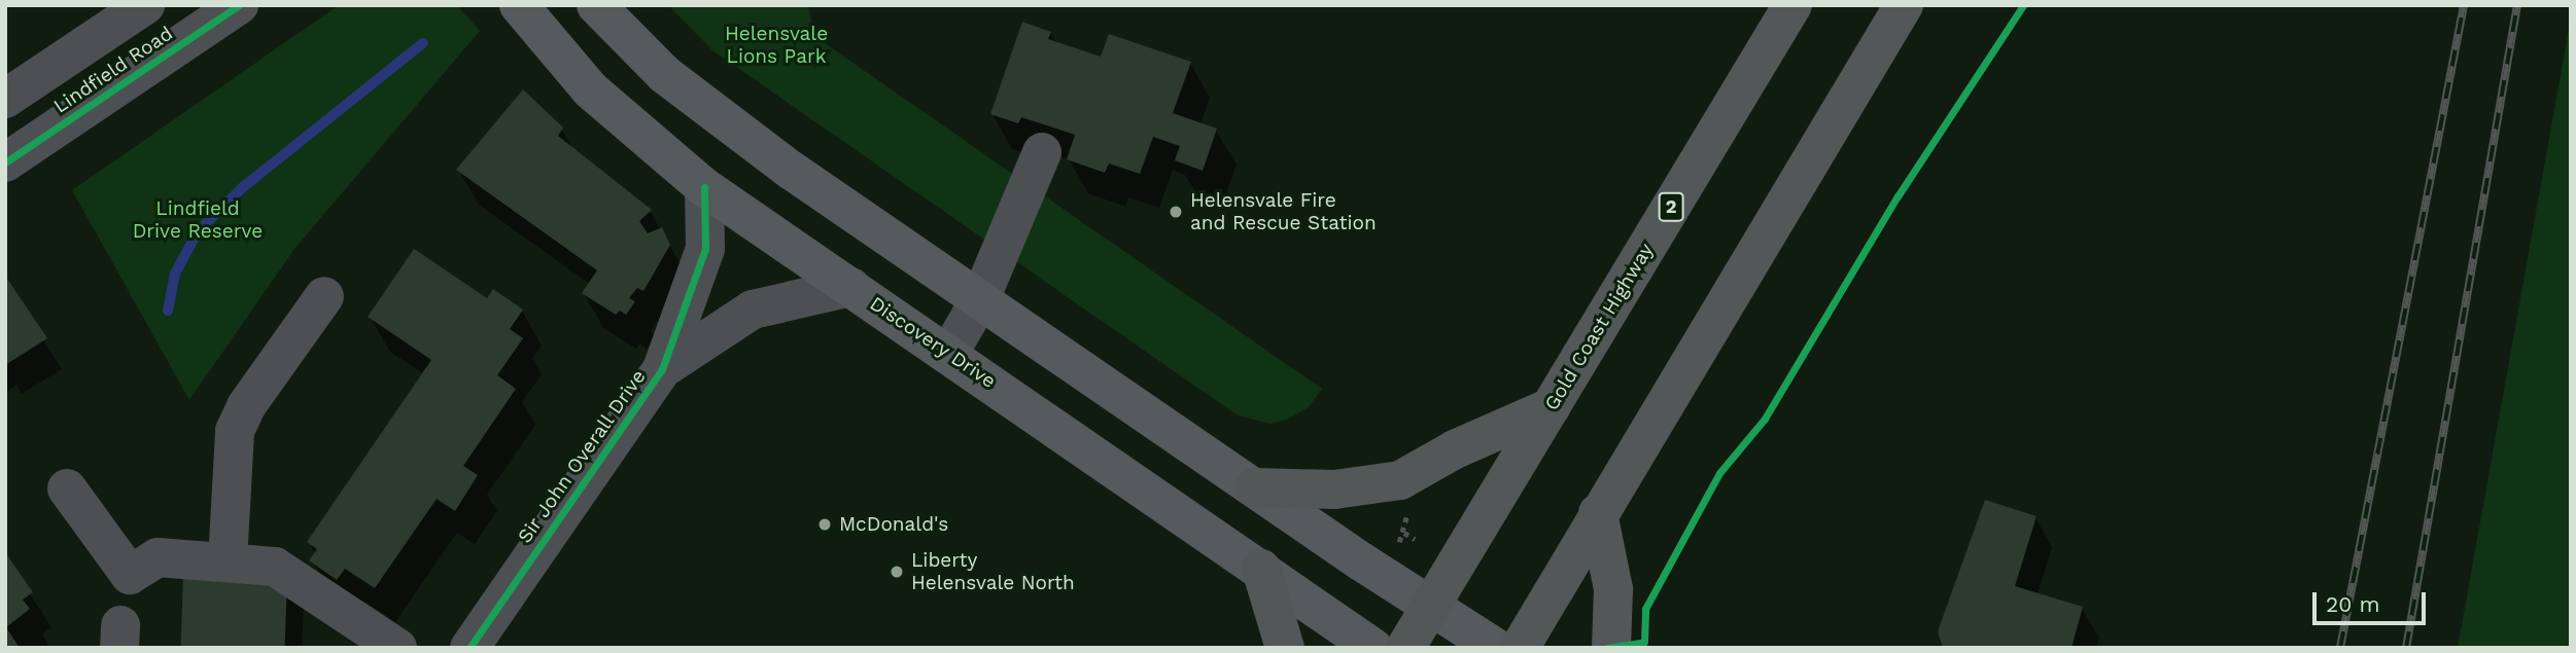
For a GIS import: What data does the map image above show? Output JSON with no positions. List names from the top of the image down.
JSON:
{
  "streets": {
    "highway": ["2", "Gold Coast Highway"],
    "main road": ["Discovery Drive"],
    "street": ["Lindfield Road", "Sir John Overall Drive"]
  },
  "crossings": [
    ["Discovery Drive", "Sir John Overall Drive"]
  ],
  "parks": ["Helensvale Lions Park", "Lindfield Drive Reserve"],
  "places": ["Helensvale Fire and Rescue Station", "McDonald's", "Liberty Helensvale North"],
  "scale_bar": "20 m"
}
